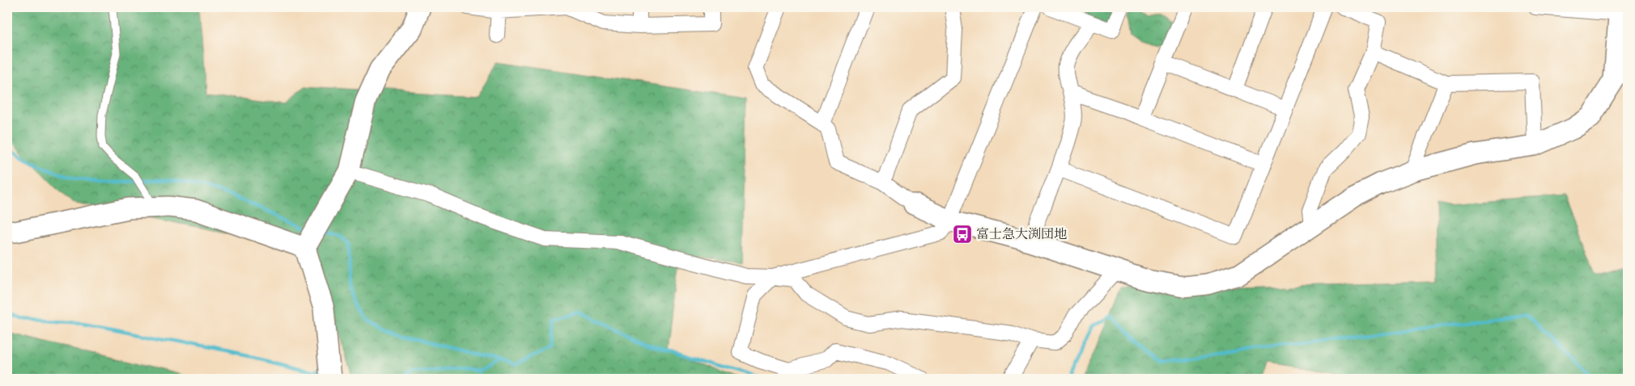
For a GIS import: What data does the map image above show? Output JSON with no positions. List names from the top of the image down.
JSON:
{
  "places": {
    "bus stop": ["富士急大渕団地"]
  }
}
